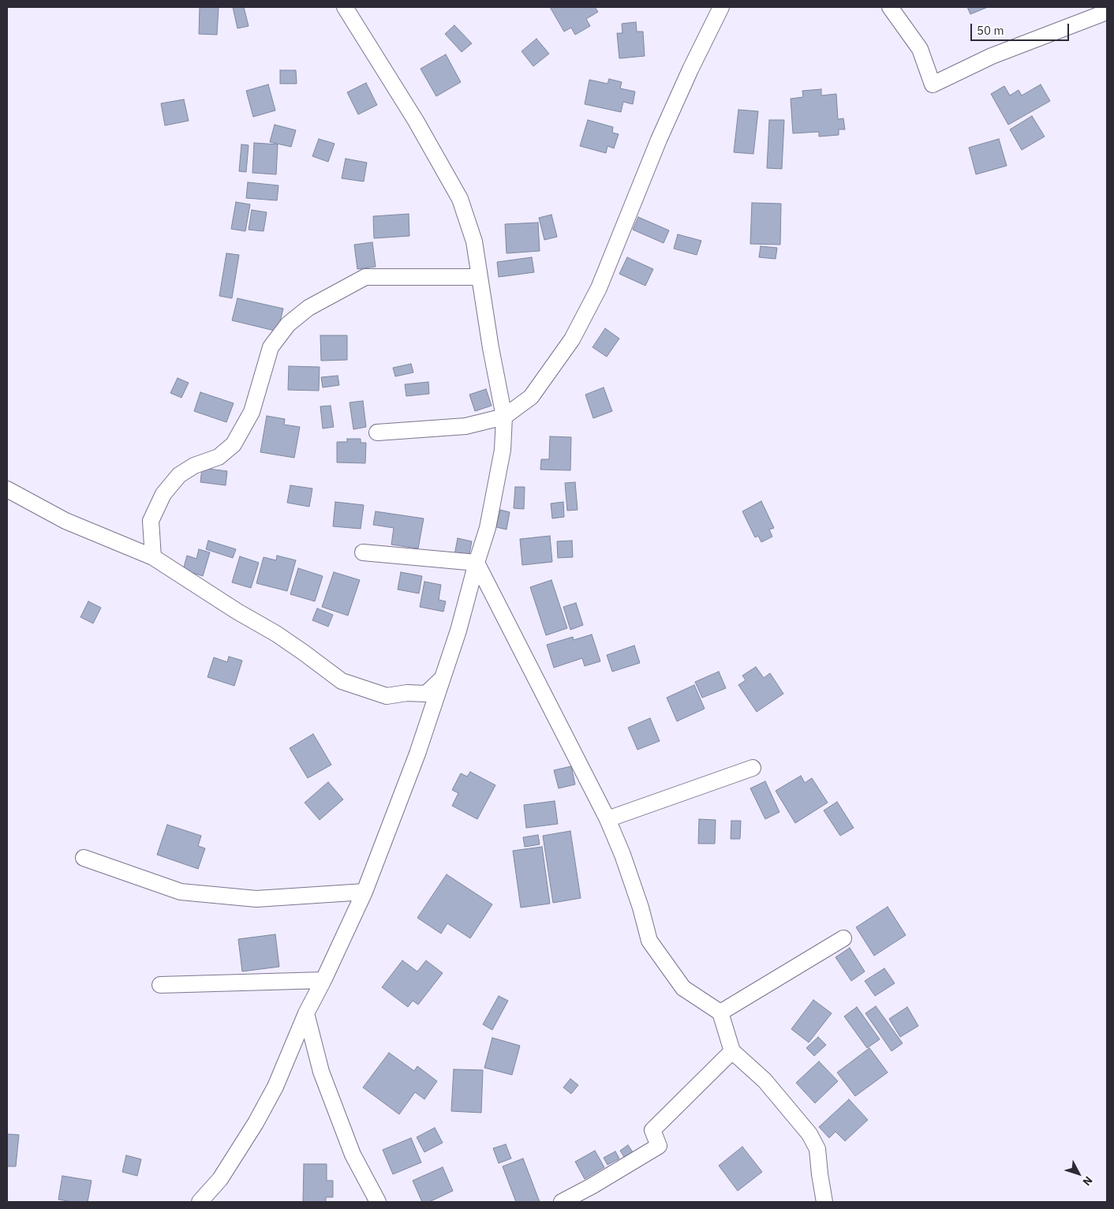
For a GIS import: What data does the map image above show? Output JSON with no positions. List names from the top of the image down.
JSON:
{
  "scale_bar": "50 m",
  "north": "bottom right"
}
